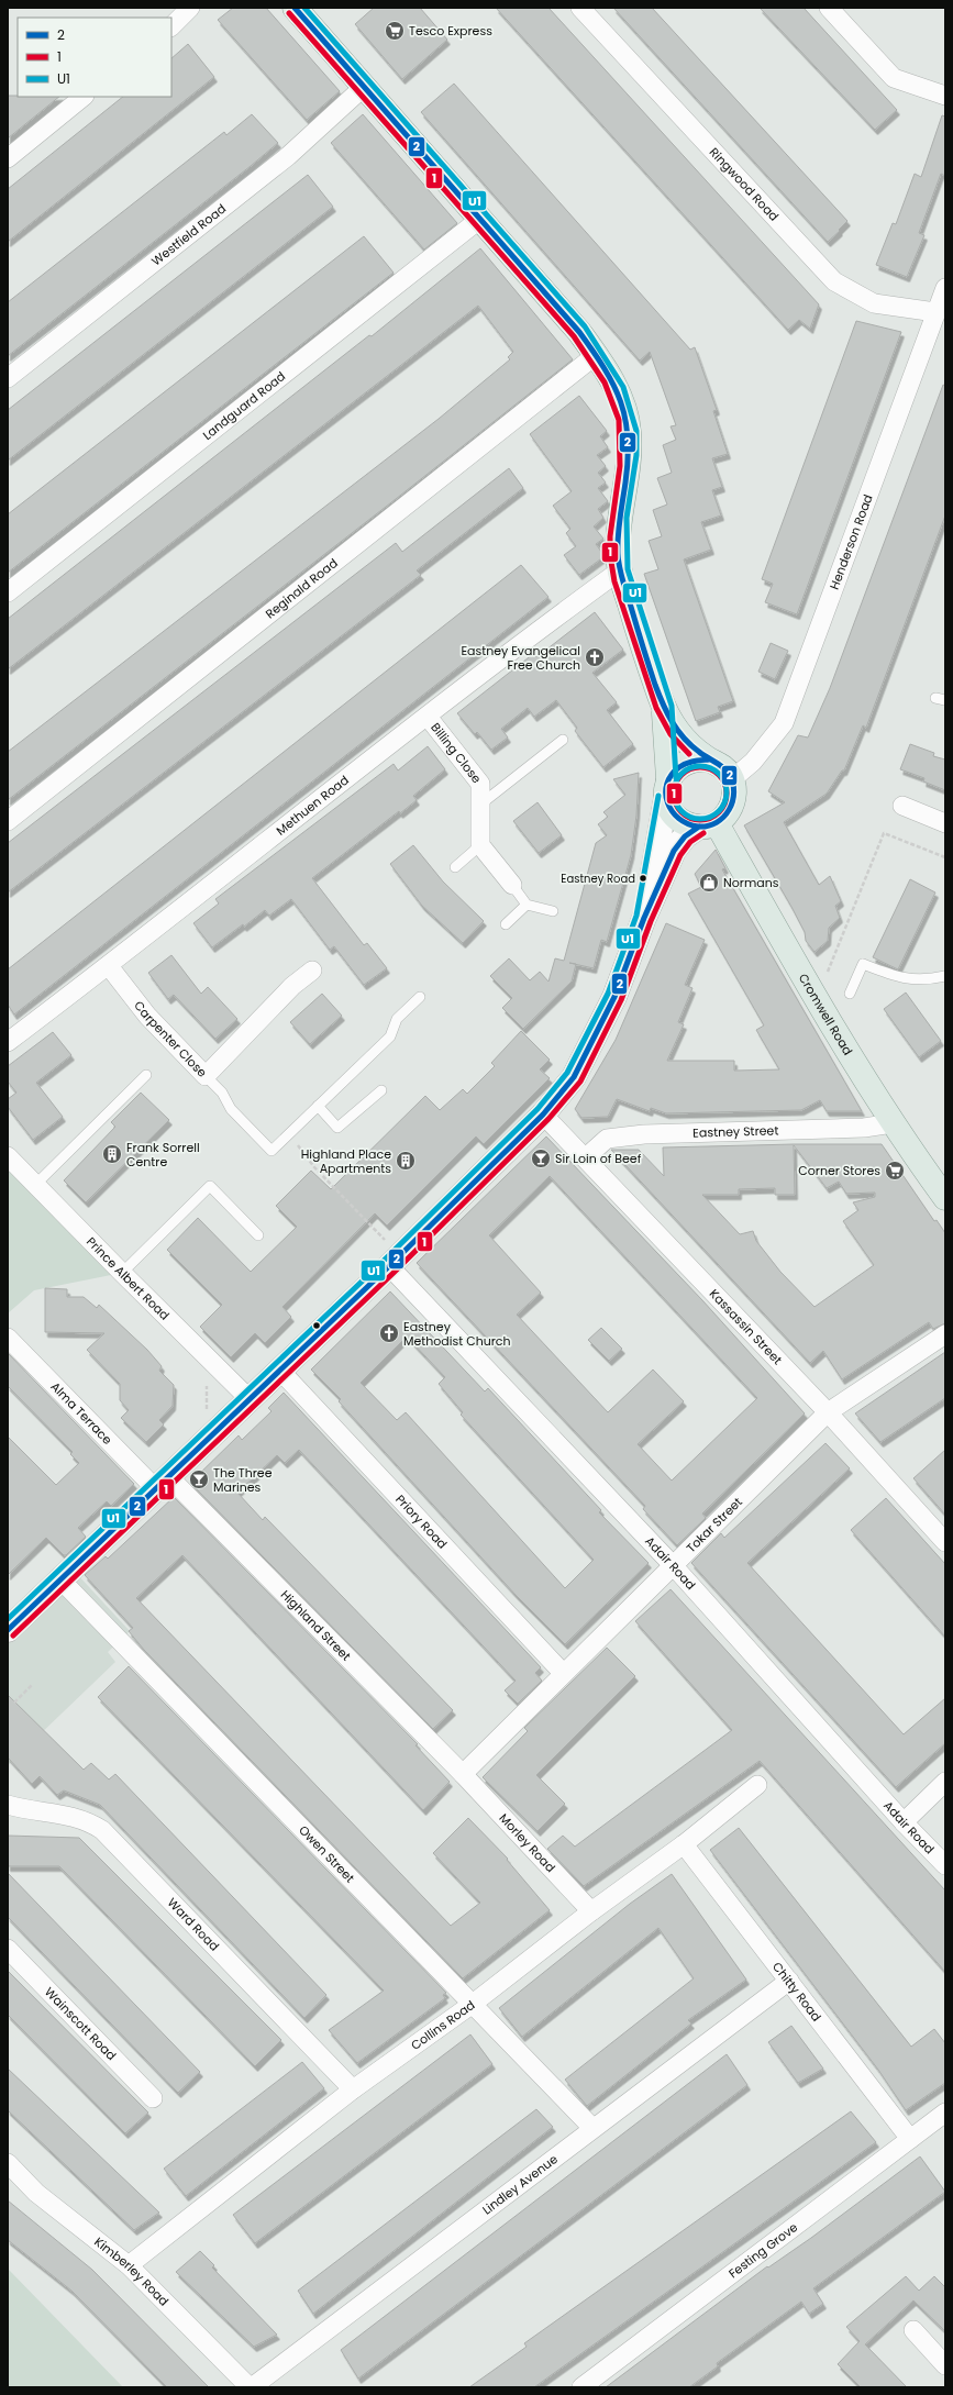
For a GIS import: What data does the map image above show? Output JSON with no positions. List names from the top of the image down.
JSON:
{
  "streets": {
    "main road": ["Cromwell Road"],
    "street": [
      "Ringwood Road",
      "Westfield Road",
      "Landguard Road",
      "Henderson Road",
      "Reginald Road",
      "Billing Close",
      "Methuen Road",
      "Carpenter Close",
      "Eastney Street",
      "Prince Albert Road",
      "Kassassin Street",
      "Alma Terrace",
      "Priory Road",
      "Tokar Street",
      "Adair Road",
      "Highland Street",
      "Morley Road",
      "Owen Street",
      "Ward Road",
      "Chitty Road",
      "Wainscott Road",
      "Collins Road",
      "Lindley Avenue",
      "Festing Grove",
      "Kimberley Road"
    ]
  },
  "crossings": [
    ["Ringwood Road", "Henderson Road"],
    ["Henderson Road", "Cromwell Road"],
    ["Billing Close", "Methuen Road"],
    ["Methuen Road", "Carpenter Close"],
    ["Cromwell Road", "Eastney Street"],
    ["Eastney Street", "Kassassin Street"],
    ["Kassassin Street", "Tokar Street"],
    ["Alma Terrace", "Highland Street"],
    ["Priory Road", "Tokar Street"],
    ["Tokar Street", "Adair Road"],
    ["Tokar Street", "Highland Street"],
    ["Tokar Street", "Morley Road"],
    ["Highland Street", "Morley Road"],
    ["Morley Road", "Collins Road"],
    ["Owen Street", "Collins Road"],
    ["Owen Street", "Lindley Avenue"],
    ["Ward Road", "Collins Road"],
    ["Chitty Road", "Collins Road"],
    ["Chitty Road", "Lindley Avenue"],
    ["Chitty Road", "Festing Grove"],
    ["Collins Road", "Kimberley Road"],
    ["Lindley Avenue", "Kimberley Road"]
  ],
  "places": {
    "supermarket": ["Tesco Express", "Corner Stores"],
    "church": ["Eastney Evangelical Free Church", "Eastney Methodist Church"],
    "other": ["Eastney Road"],
    "shop": ["Normans"],
    "building": ["Frank Sorrell Centre", "Highland Place Apartments"],
    "bar": ["Sir Loin of Beef", "The Three Marines"]
  },
  "lines": ["transit line 2", "transit line U1", "transit line 1"],
  "legend": ["2", "1", "U1"]
}
